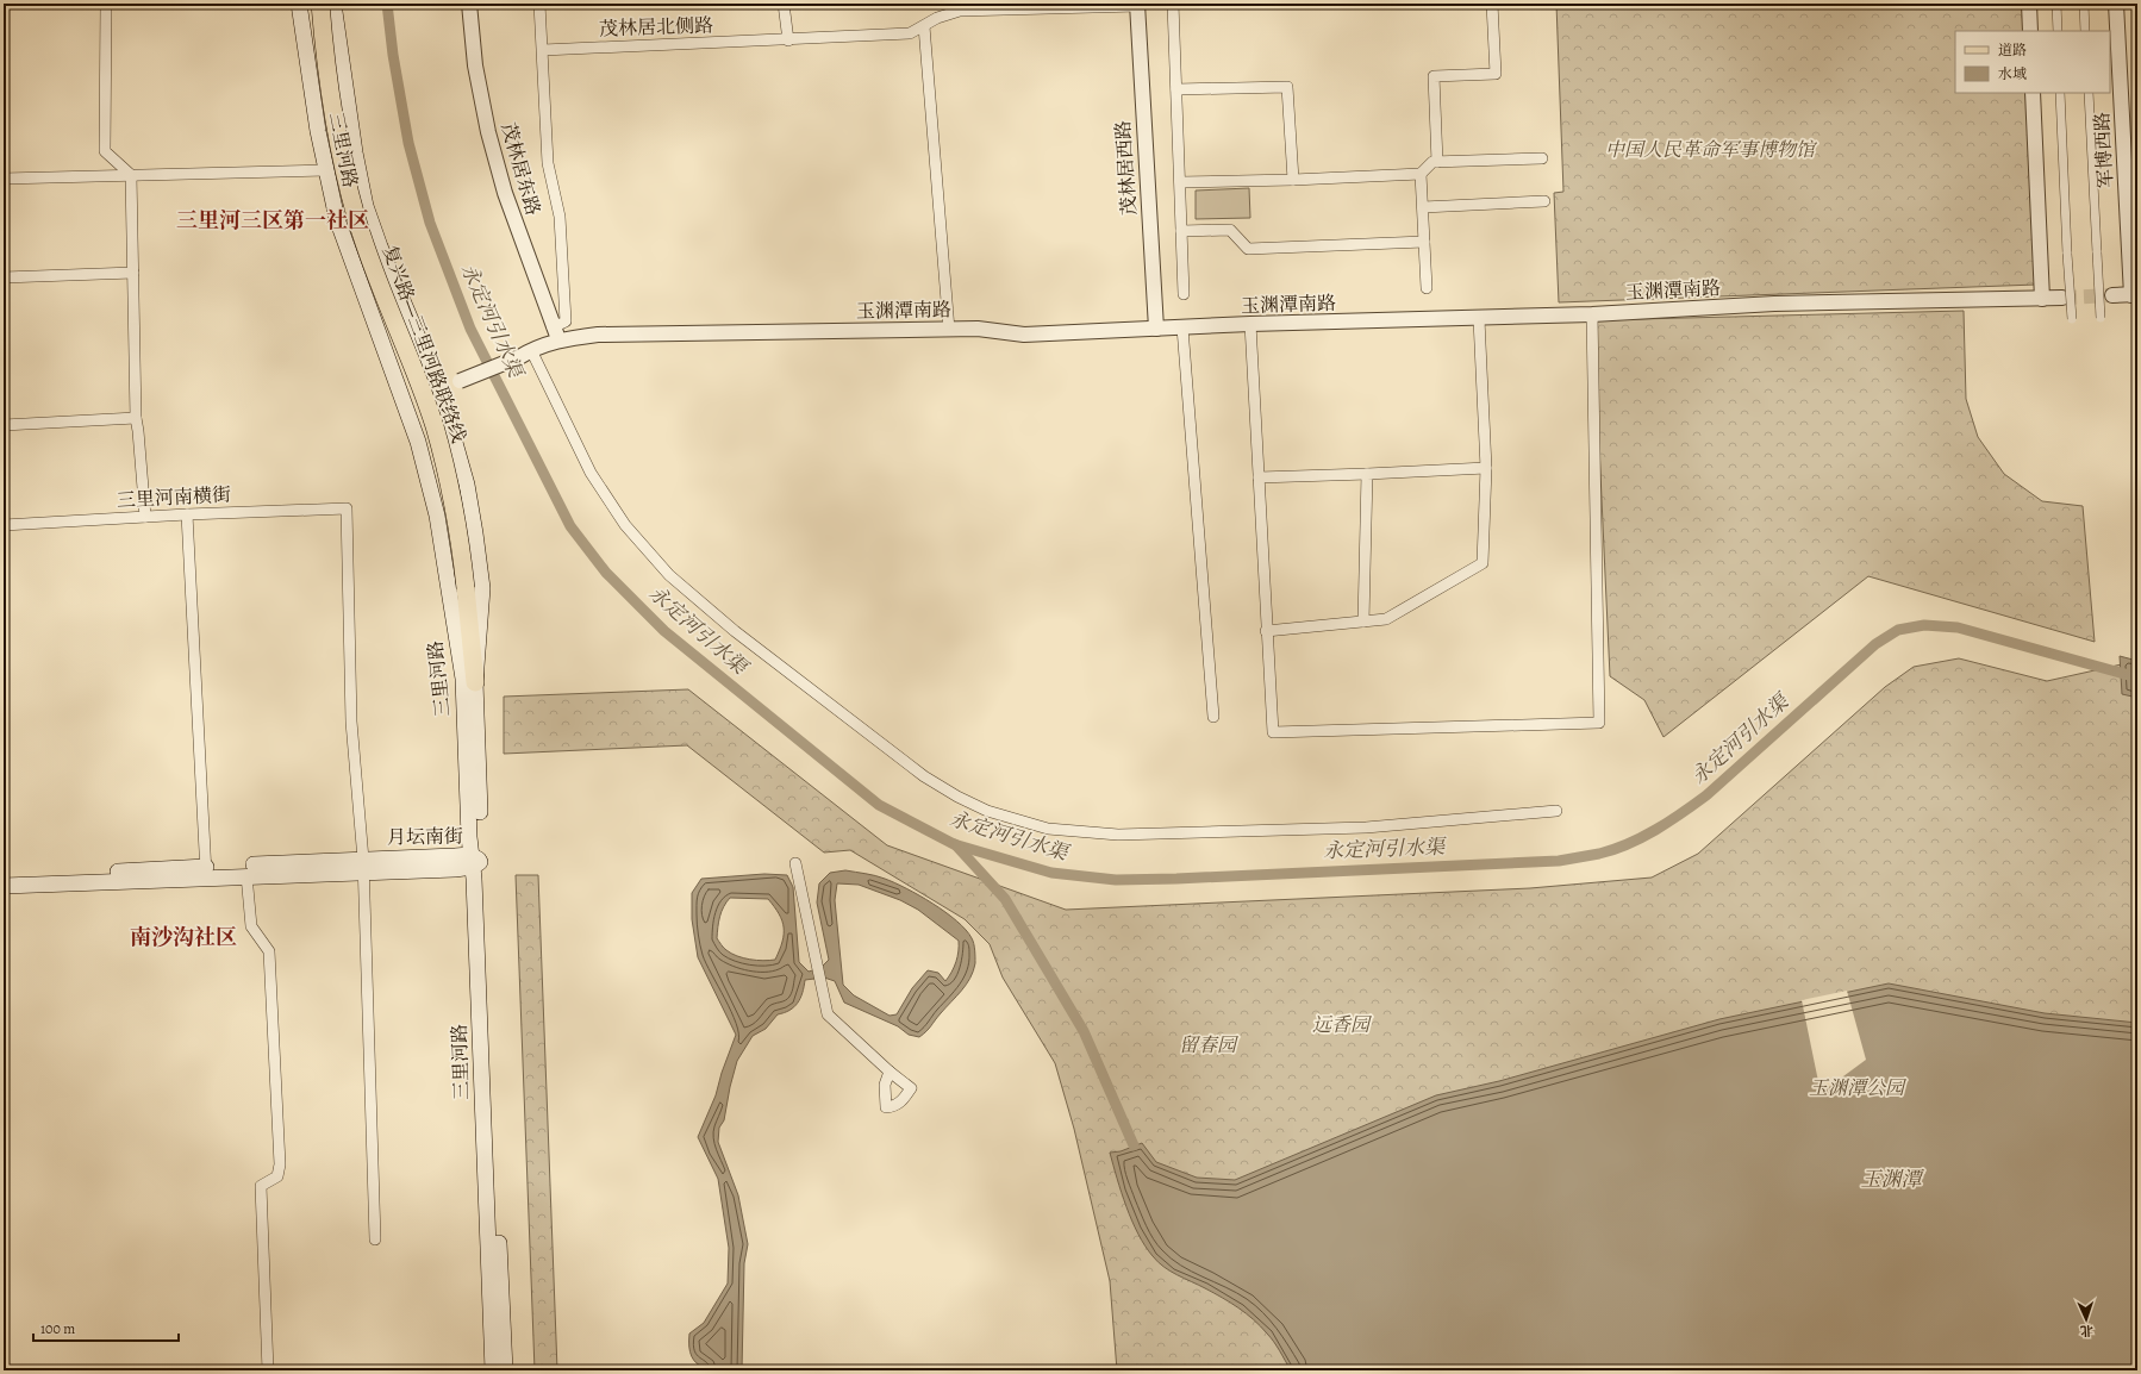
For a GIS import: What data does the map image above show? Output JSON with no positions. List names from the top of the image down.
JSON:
{
  "streets": {
    "main road": ["三里河路", "复兴路—三里河路联络线", "月坛南街"],
    "street": [
      "茂林居北侧路",
      "军博西路",
      "茂林居西路",
      "茂林居东路",
      "玉渊潭南路",
      "三里河南横街"
    ]
  },
  "crossings": [
    ["茂林居北侧路", "茂林居西路"],
    ["三里河路", "玉渊潭南路"],
    ["三里河路", "复兴路—三里河路联络线"],
    ["三里河路", "月坛南街"],
    ["茂林居西路", "玉渊潭南路"],
    ["茂林居东路", "玉渊潭南路"],
    ["三里河南横街", "月坛南街"]
  ],
  "districts": ["三里河三区第一社区", "南沙沟社区"],
  "water": ["永定河引水渠", "玉渊潭"],
  "parks": [
    "中国人民革命军事博物馆",
    "远香园",
    "留春园",
    "玉渊潭公园"
  ],
  "legend": ["道路", "水域"],
  "scale_bar": "100 m",
  "north": "bottom"
}
